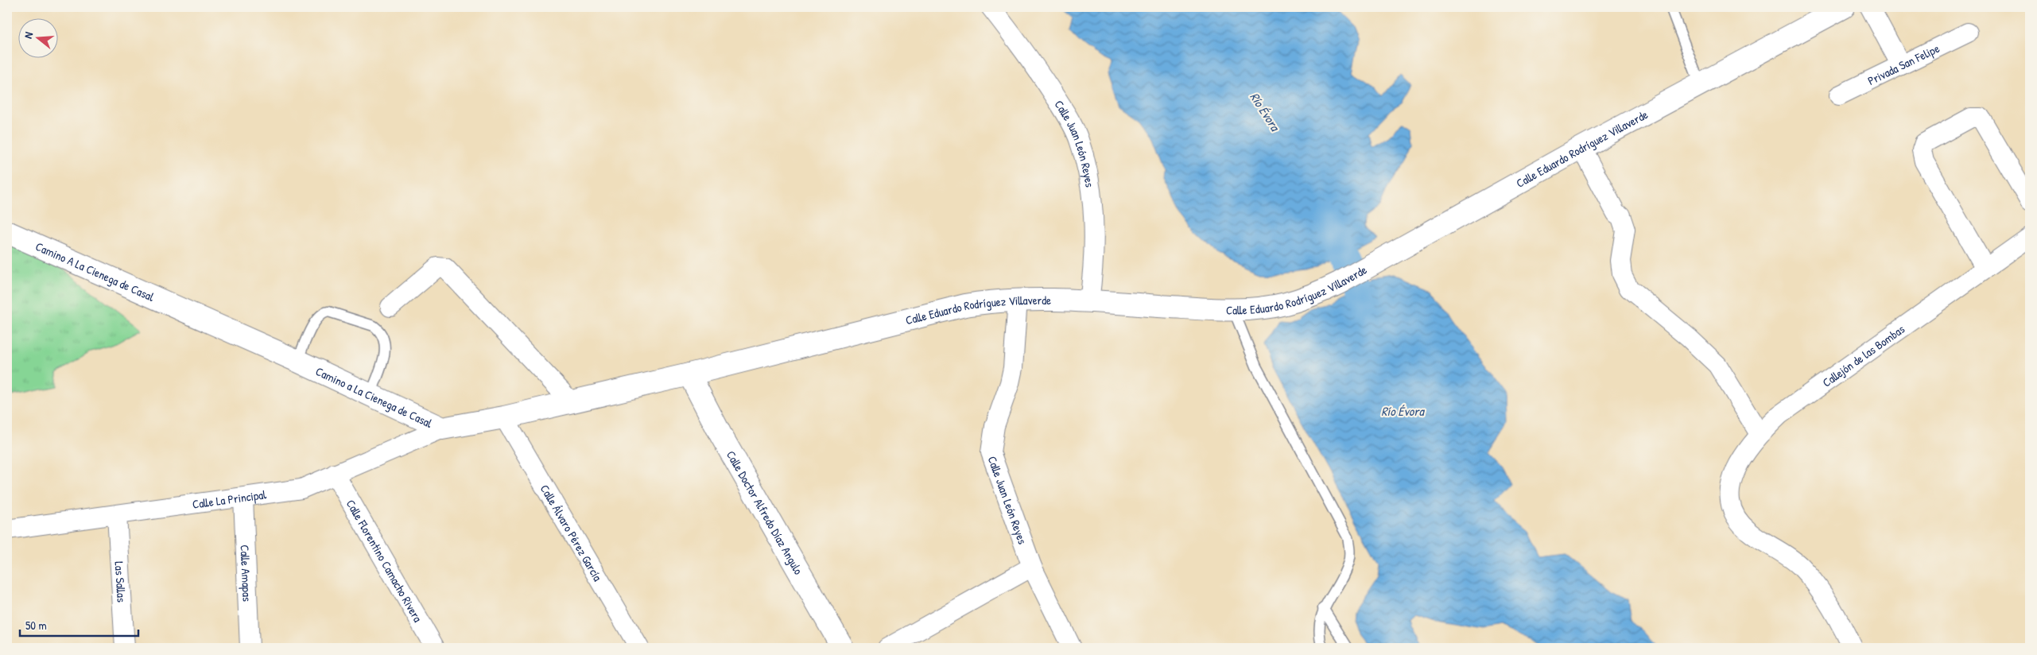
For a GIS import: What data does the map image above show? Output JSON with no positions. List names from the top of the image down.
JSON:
{
  "streets": {
    "street": [
      "Privada San Felipe",
      "Calle Juan León Reyes",
      "Calle Eduardo Rodríguez Villaverde",
      "Camino A La Cienega de Casal",
      "Callejón de las Bombas",
      "Camino a La Cienega de Casal",
      "Calle La Principal",
      "Calle Doctor Alfredo Díaz Angulo",
      "Calle Álvaro Pérez García",
      "Calle Florentino Camacho Rivera",
      "Calle Amapas",
      "Las Sallas"
    ]
  },
  "crossings": [
    ["Calle Juan León Reyes", "Calle Eduardo Rodríguez Villaverde"],
    ["Calle Eduardo Rodríguez Villaverde", "Camino a La Cienega de Casal"],
    ["Calle Eduardo Rodríguez Villaverde", "Calle Doctor Alfredo Díaz Angulo"],
    ["Camino A La Cienega de Casal", "Camino a La Cienega de Casal"],
    ["Camino a La Cienega de Casal", "Calle La Principal"],
    ["Camino a La Cienega de Casal", "Calle Doctor Alfredo Díaz Angulo"],
    ["Camino a La Cienega de Casal", "Calle Álvaro Pérez García"],
    ["Calle La Principal", "Calle Florentino Camacho Rivera"],
    ["Calle La Principal", "Calle Amapas"],
    ["Calle La Principal", "Las Sallas"]
  ],
  "water": ["Río Évora"],
  "scale_bar": "50 m",
  "north": "left"
}
